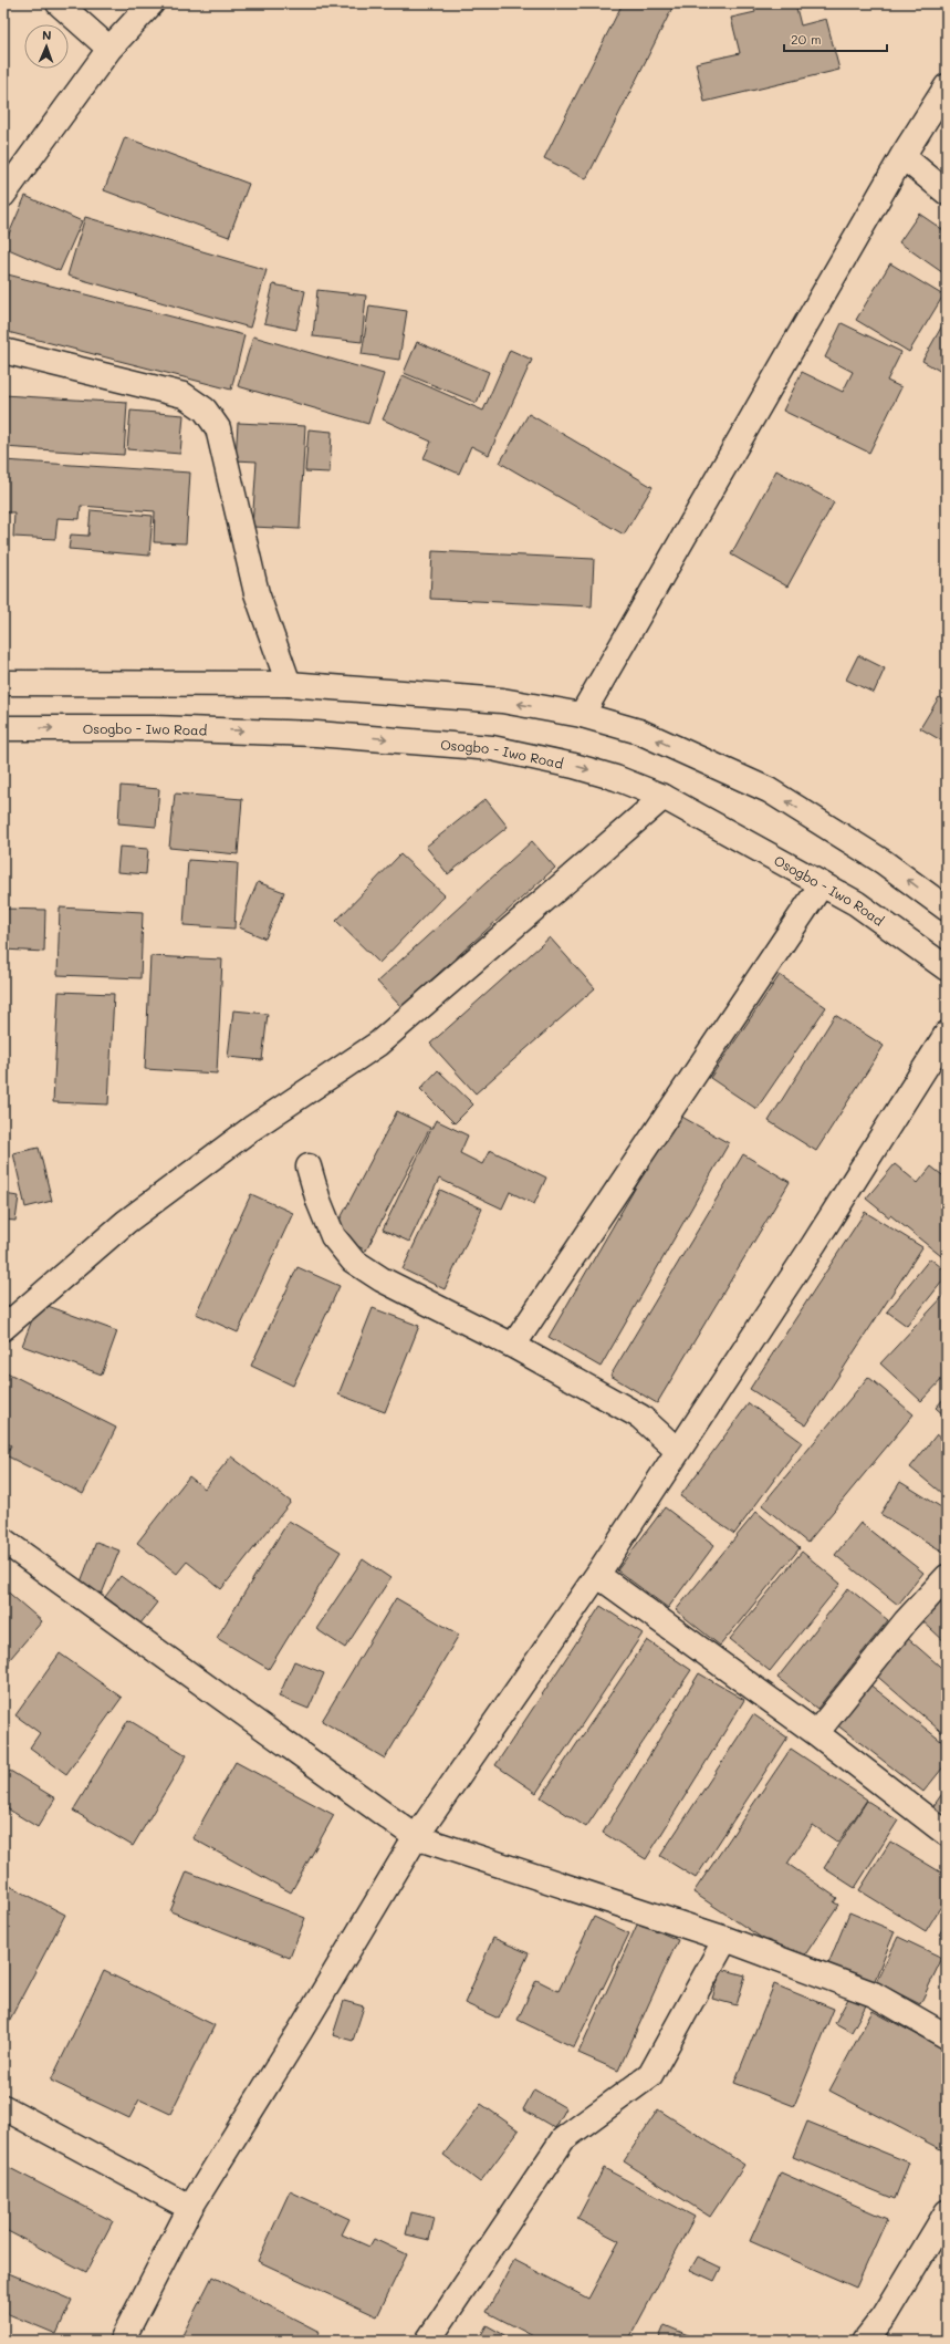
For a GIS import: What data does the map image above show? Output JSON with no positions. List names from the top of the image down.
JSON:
{
  "streets": {
    "street": ["Osogbo - Iwo Road"]
  },
  "scale_bar": "20 m",
  "north": "top"
}
